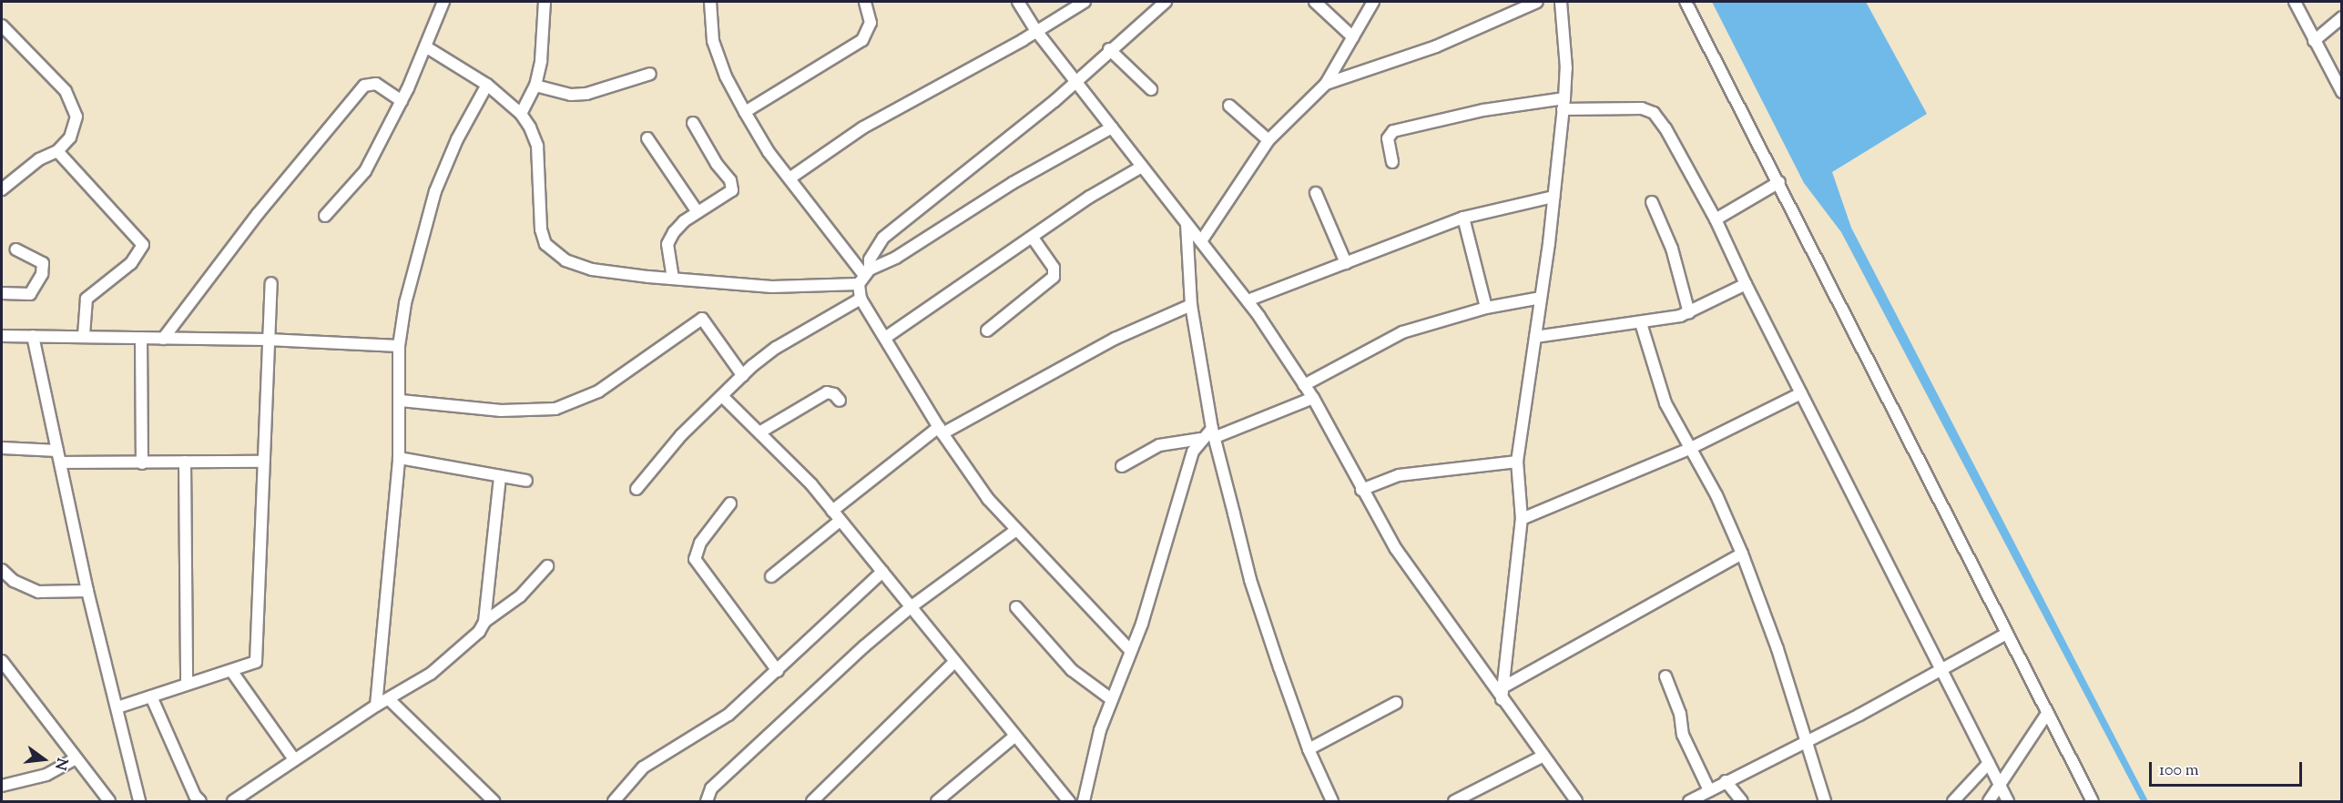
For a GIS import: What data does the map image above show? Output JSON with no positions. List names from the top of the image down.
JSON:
{
  "scale_bar": "100 m",
  "north": "right"
}
